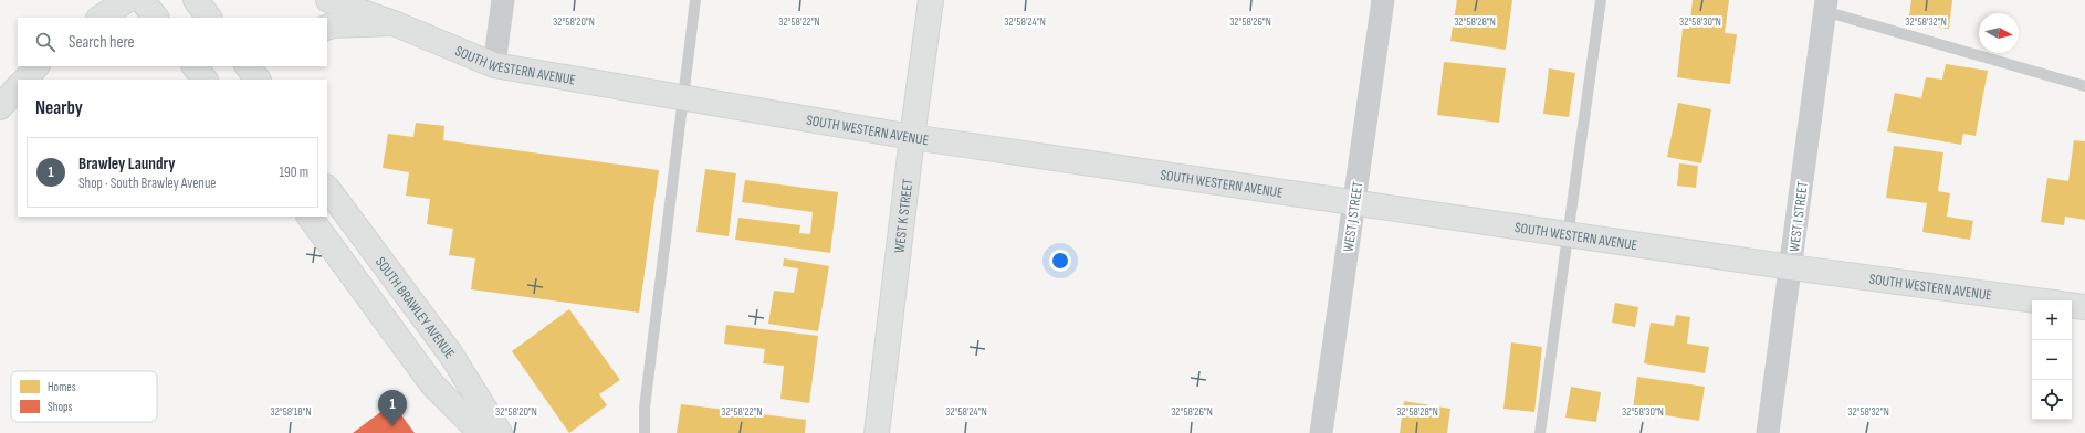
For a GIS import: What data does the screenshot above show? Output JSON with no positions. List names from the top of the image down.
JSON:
{
  "streets": {
    "main road": ["SOUTH WESTERN AVENUE", "WEST K STREET", "SOUTH BRAWLEY AVENUE"],
    "street": ["WEST J STREET", "WEST I STREET"]
  },
  "crossings": [
    ["SOUTH WESTERN AVENUE", "WEST K STREET"],
    ["SOUTH WESTERN AVENUE", "WEST J STREET"],
    ["SOUTH WESTERN AVENUE", "WEST I STREET"]
  ],
  "legend": ["Homes", "Shops"],
  "north": "right",
  "page": {
    "search": "Search here",
    "heading": "Nearby",
    "list": [
      {
        "mark": "1",
        "name": "Brawley Laundry",
        "note": "Shop · South Brawley Avenue",
        "value": "190 m"
      }
    ],
    "map_buttons": ["+", "−"],
    "pins": "1"
  },
  "coordinates": [
    "32°58'20\"N",
    "32°58'22\"N",
    "32°58'24\"N",
    "32°58'26\"N",
    "32°58'28\"N",
    "32°58'30\"N",
    "32°58'32\"N",
    "32°58'18\"N"
  ]
}
